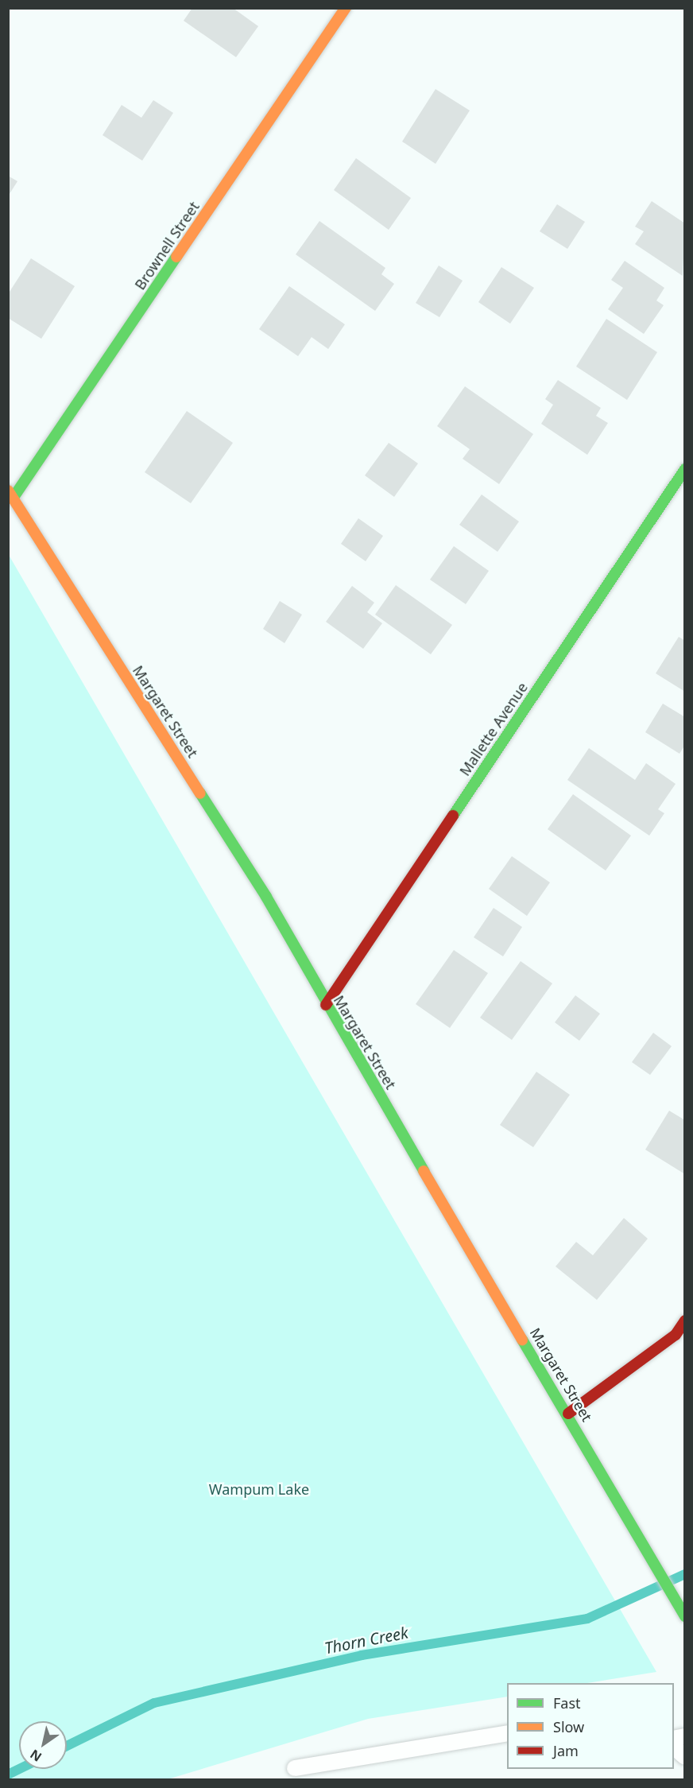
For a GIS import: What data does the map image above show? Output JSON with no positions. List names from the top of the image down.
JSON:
{
  "streets": {
    "street": ["Brownell Street", "Margaret Street", "Mallette Avenue"]
  },
  "crossings": [
    ["Brownell Street", "Margaret Street"],
    ["Margaret Street", "Mallette Avenue"]
  ],
  "water": ["Thorn Creek"],
  "parks": ["Wampum Lake"],
  "legend": ["Fast", "Slow", "Jam"],
  "north": "bottom left"
}
